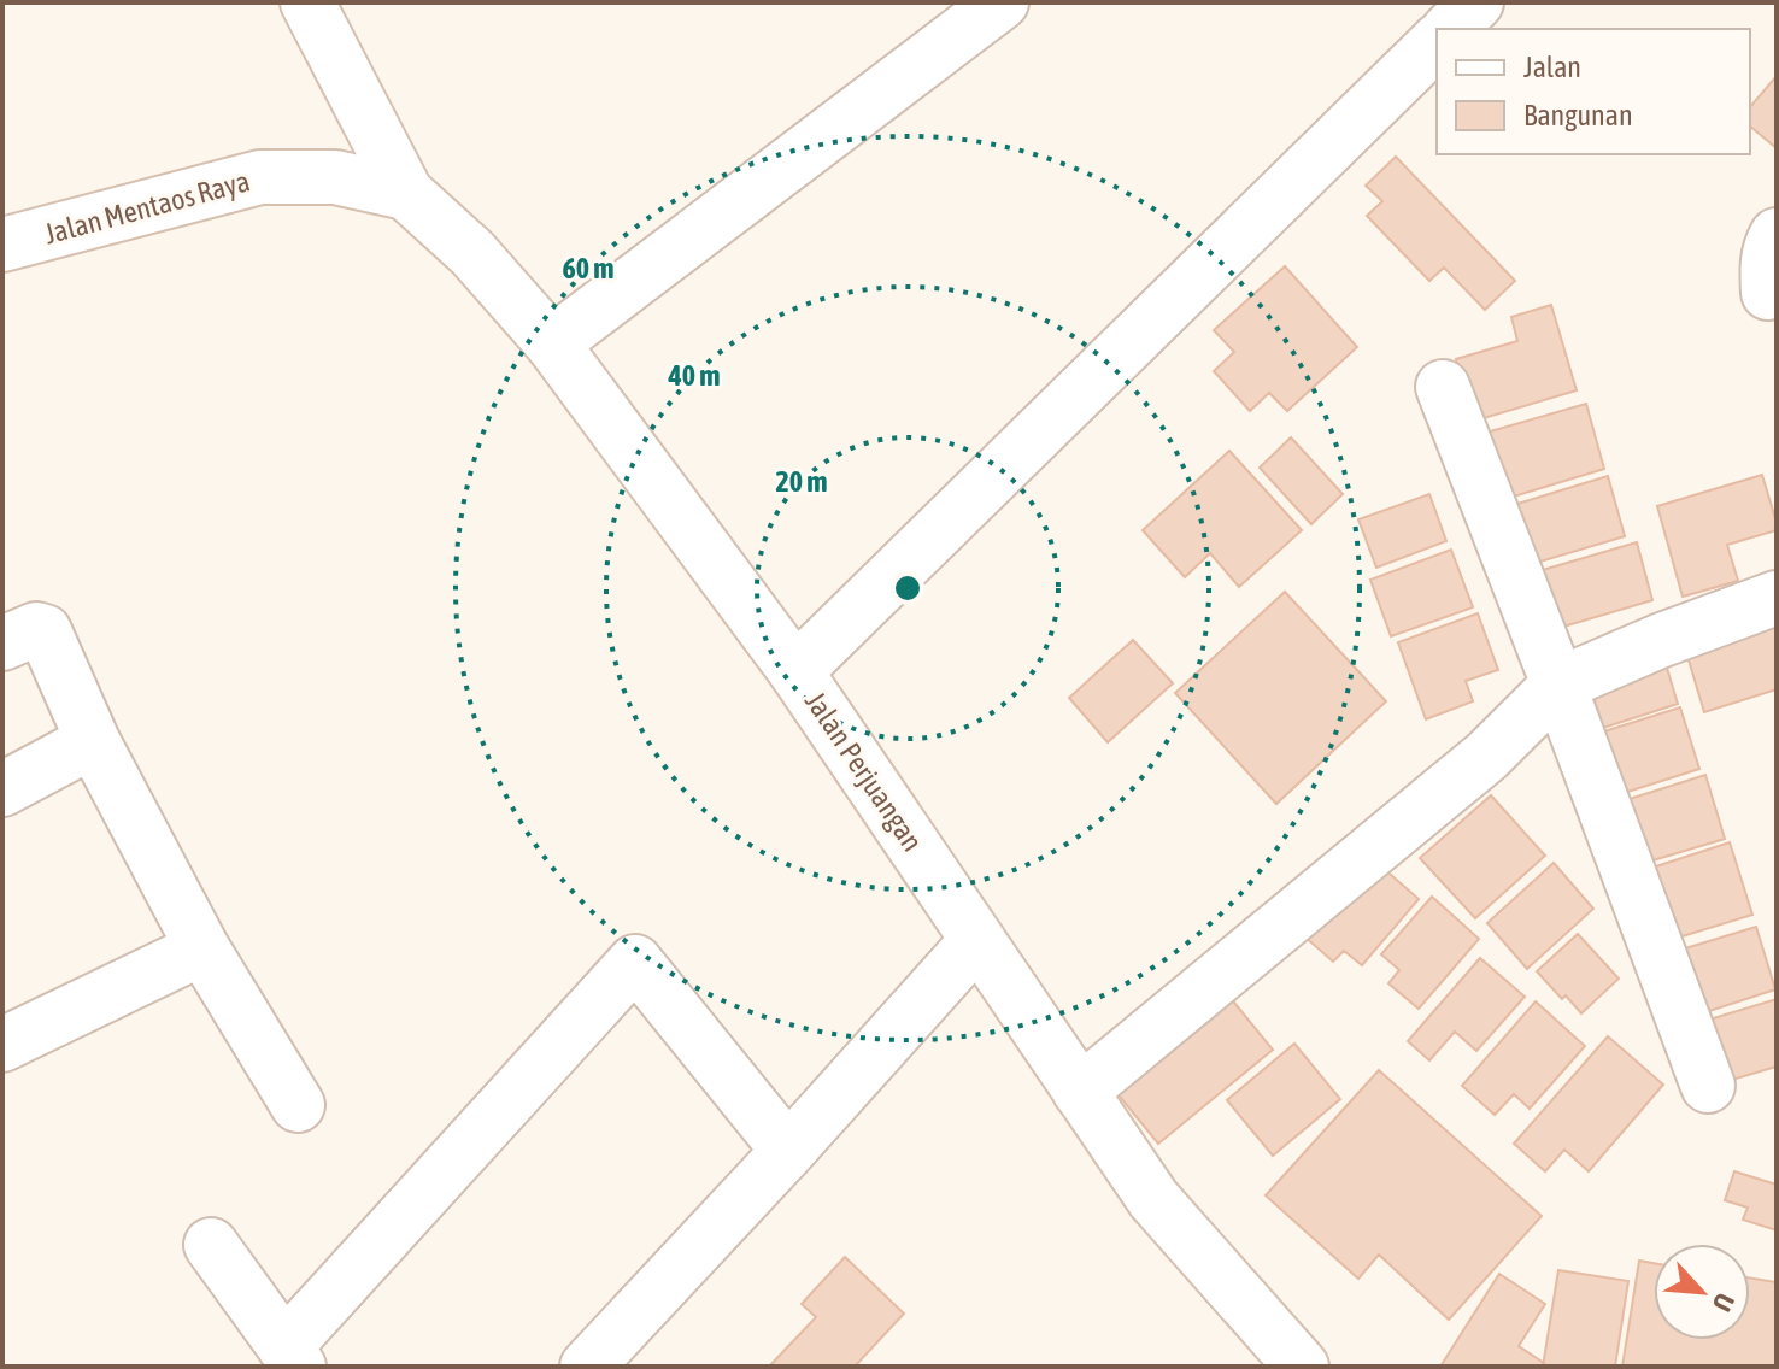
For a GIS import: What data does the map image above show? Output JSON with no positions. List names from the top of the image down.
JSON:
{
  "streets": {
    "street": ["Jalan Mentaos Raya", "Jalan Perjuangan"]
  },
  "crossings": [
    ["Jalan Mentaos Raya", "Jalan Perjuangan"]
  ],
  "legend": ["Jalan", "Bangunan"],
  "north": "bottom right",
  "rings": ["60 m", "40 m", "20 m"]
}
